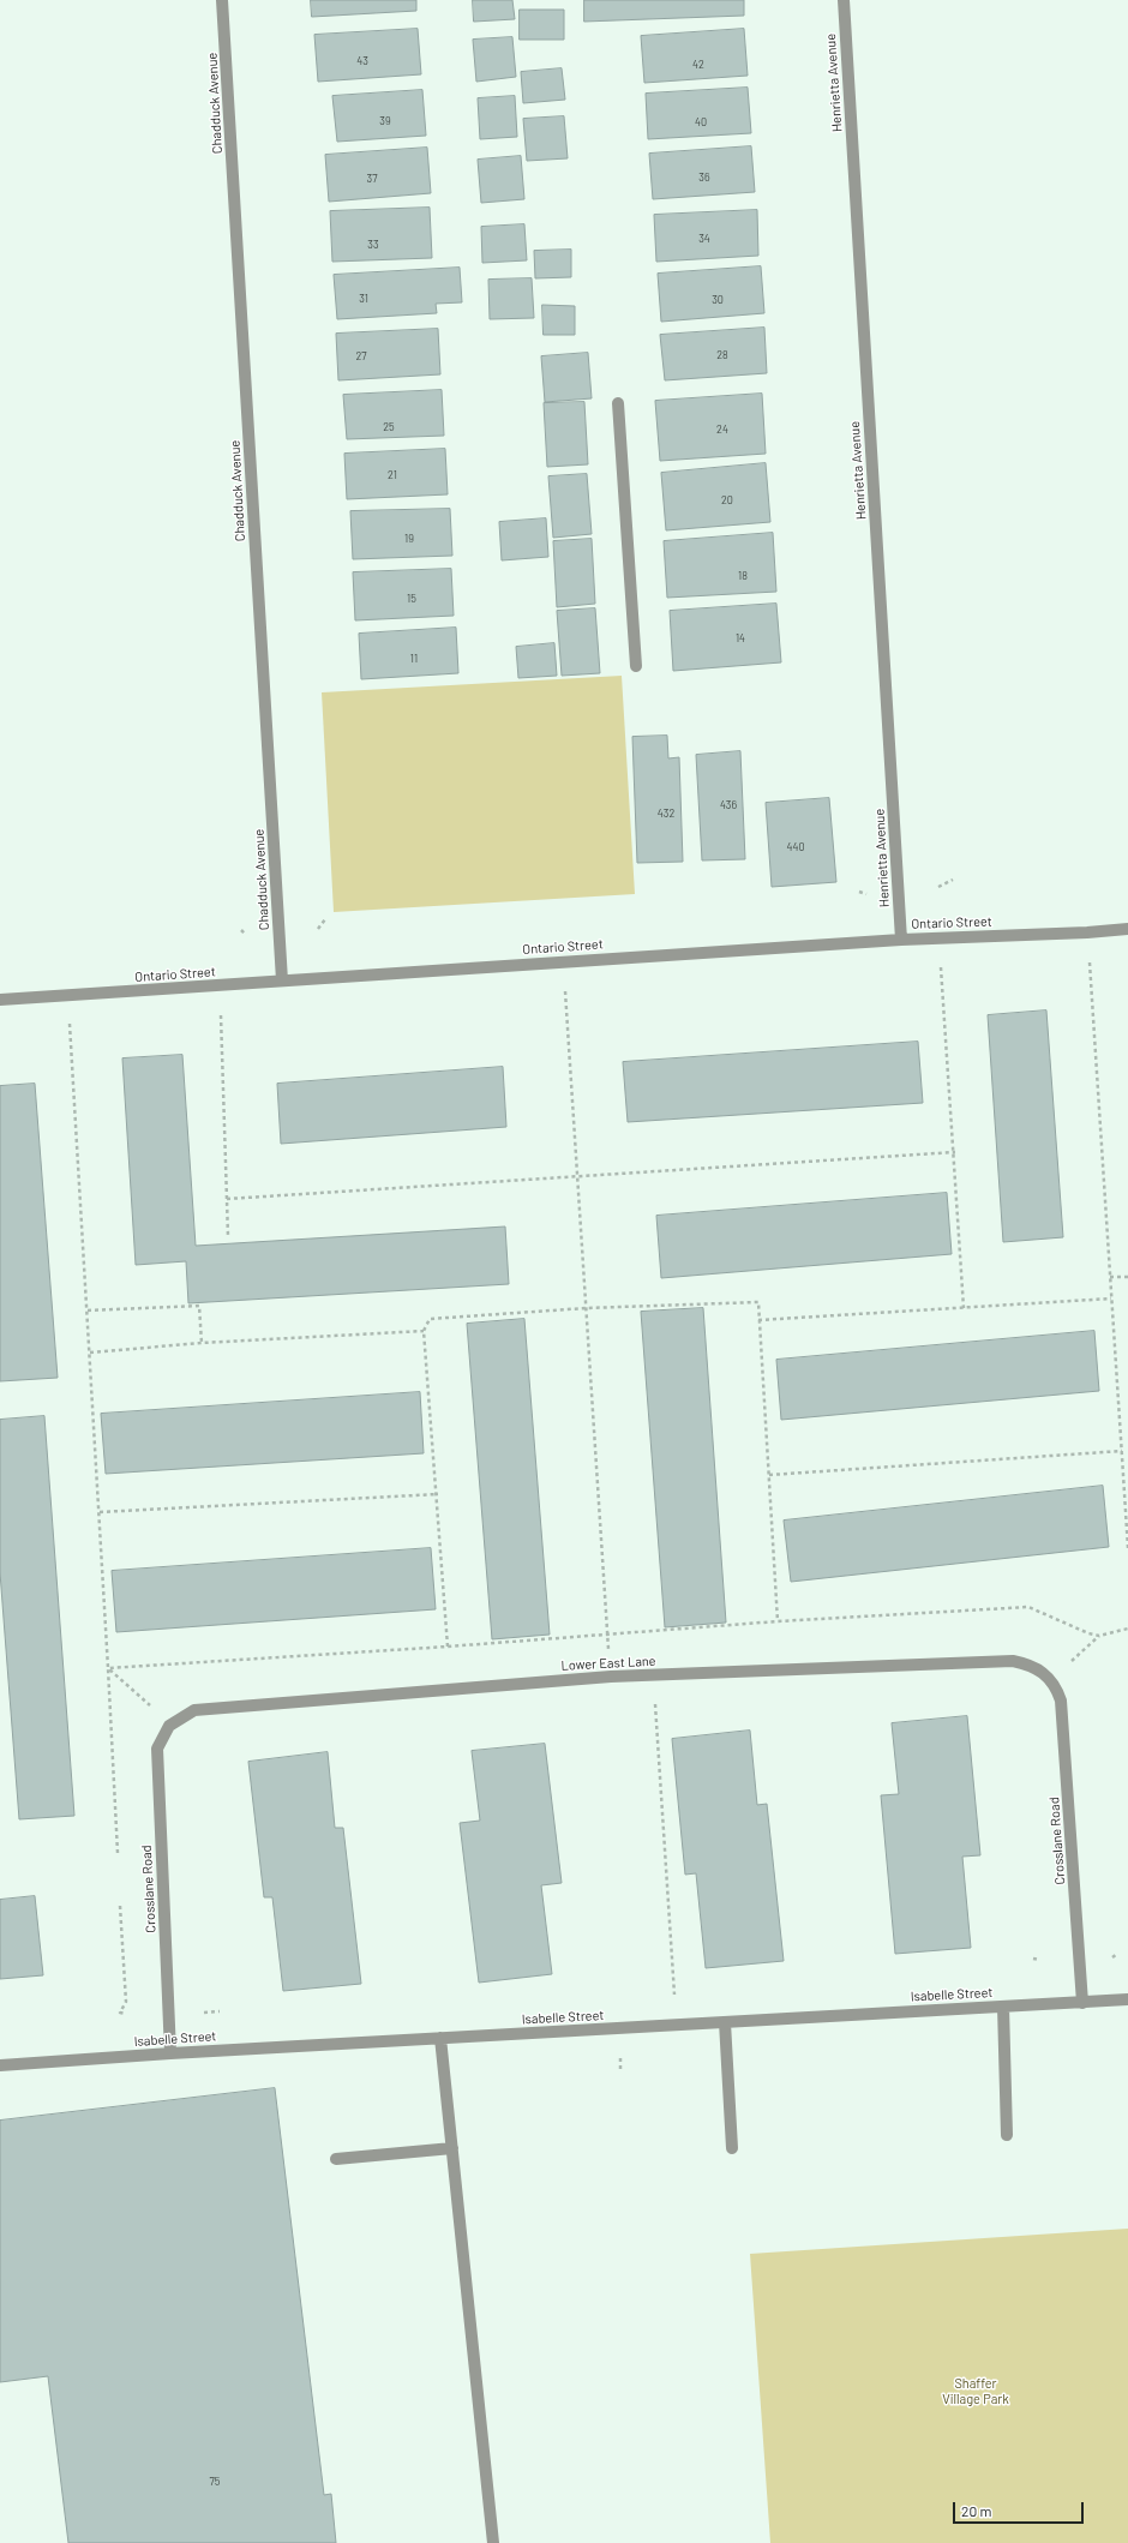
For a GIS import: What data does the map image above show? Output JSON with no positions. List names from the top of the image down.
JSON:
{
  "streets": {
    "street": [
      "Henrietta Avenue",
      "Chadduck Avenue",
      "Ontario Street",
      "Lower East Lane",
      "Crosslane Road",
      "Isabelle Street"
    ]
  },
  "crossings": [
    ["Henrietta Avenue", "Ontario Street"],
    ["Chadduck Avenue", "Ontario Street"],
    ["Lower East Lane", "Crosslane Road"],
    ["Crosslane Road", "Isabelle Street"]
  ],
  "parks": ["Shaffer Village Park"],
  "house_numbers": [
    "43",
    "42",
    "39",
    "40",
    "36",
    "37",
    "34",
    "33",
    "31",
    "30",
    "28",
    "27",
    "25",
    "24",
    "21",
    "20",
    "19",
    "18",
    "15",
    "14",
    "11",
    "436",
    "432",
    "440",
    "75"
  ],
  "scale_bar": "20 m"
}
